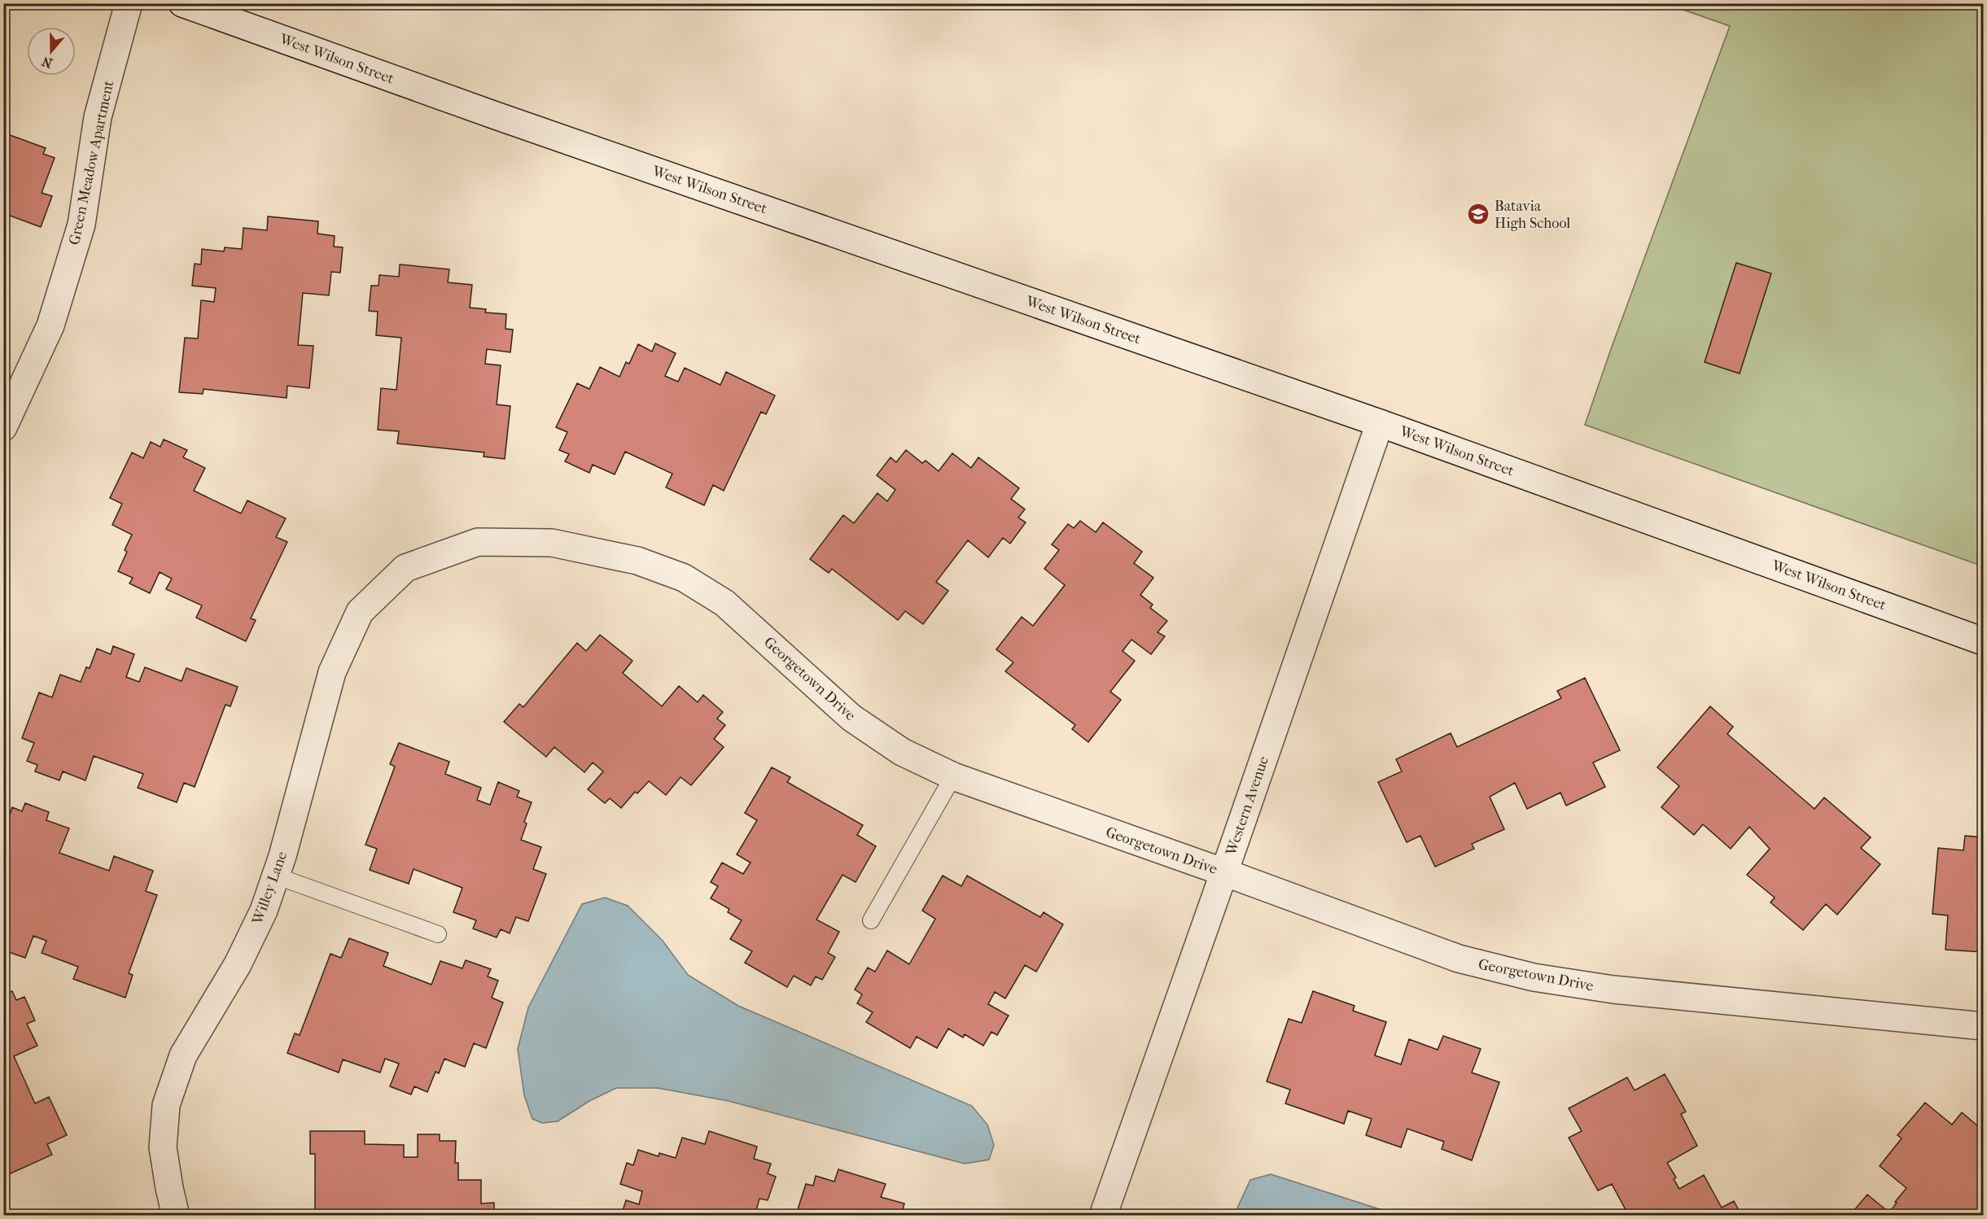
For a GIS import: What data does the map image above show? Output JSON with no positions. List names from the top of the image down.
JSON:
{
  "streets": {
    "street": [
      "West Wilson Street",
      "Green Meadow Apartment",
      "Georgetown Drive",
      "Western Avenue",
      "Willey Lane"
    ]
  },
  "crossings": [
    ["West Wilson Street", "Western Avenue"],
    ["Georgetown Drive", "Western Avenue"],
    ["Georgetown Drive", "Willey Lane"]
  ],
  "places": {
    "school or university": ["Batavia High School"]
  },
  "north": "bottom"
}
